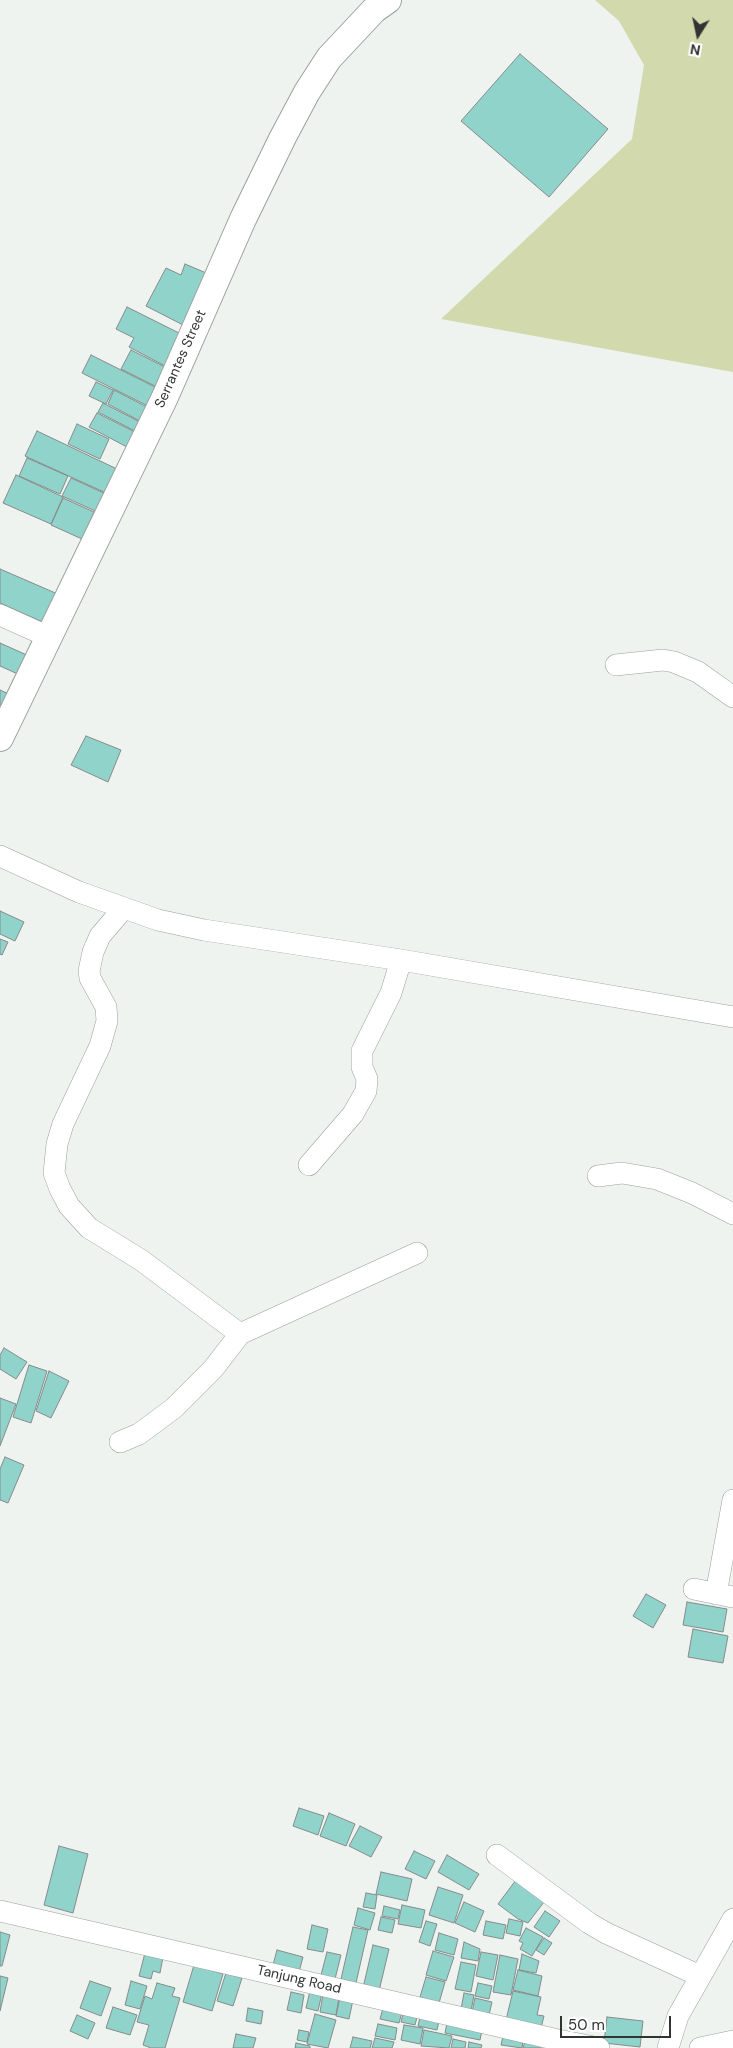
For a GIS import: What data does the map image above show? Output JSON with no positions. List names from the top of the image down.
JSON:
{
  "streets": {
    "main road": ["Serrantes Street"],
    "street": ["Tanjung Road"]
  },
  "scale_bar": "50 m",
  "north": "bottom"
}
